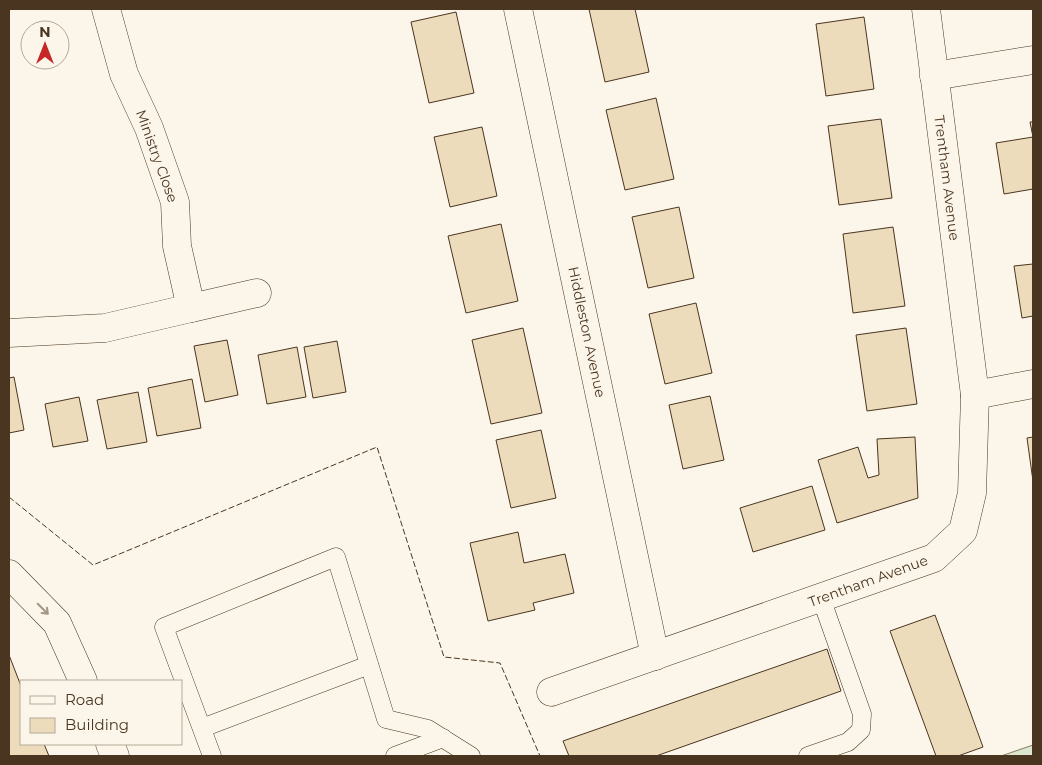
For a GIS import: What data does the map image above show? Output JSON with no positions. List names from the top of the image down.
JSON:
{
  "streets": {
    "street": ["Ministry Close", "Trentham Avenue", "Hiddleston Avenue"]
  },
  "crossings": [
    ["Trentham Avenue", "Hiddleston Avenue"]
  ],
  "legend": ["Road", "Building"],
  "north": "top"
}
